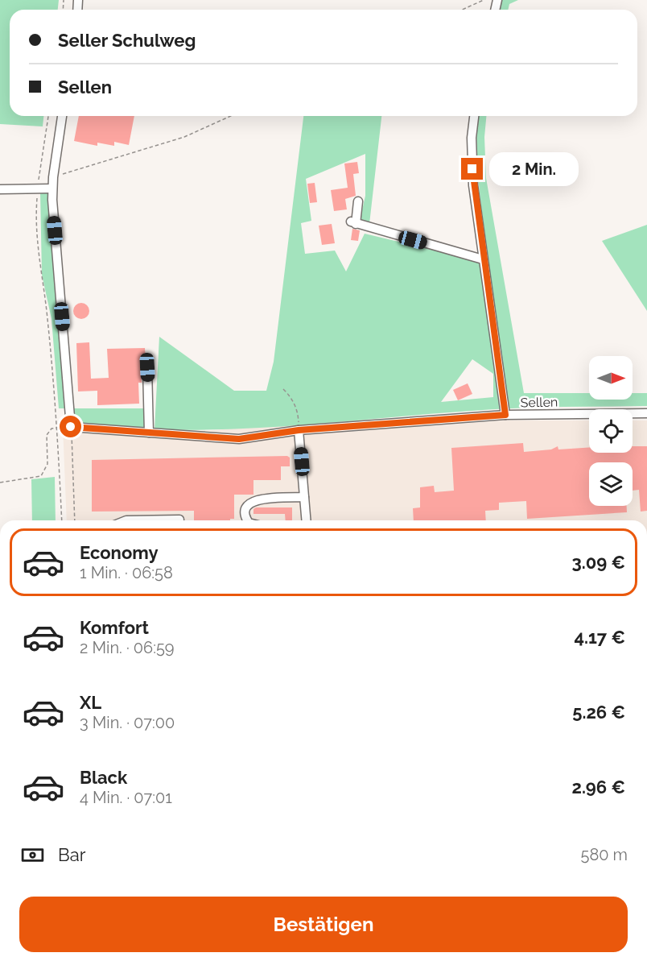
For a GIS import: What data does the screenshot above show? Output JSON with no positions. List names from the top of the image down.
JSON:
{
  "streets": {
    "street": ["Sellen"]
  },
  "north": "right",
  "page": {
    "banner": ["Seller Schulweg", "Sellen"],
    "bubble": "2 Min.",
    "list": [
      {
        "name": "Economy",
        "note": "1 Min. · 06:58",
        "value": "3.09 €"
      },
      {
        "name": "Komfort",
        "note": "2 Min. · 06:59",
        "value": "4.17 €"
      },
      {
        "name": "XL",
        "note": "3 Min. · 07:00",
        "value": "5.26 €"
      },
      {
        "name": "Black",
        "note": "4 Min. · 07:01",
        "value": "2.96 €"
      }
    ],
    "pay": ["Bar", "580 m"],
    "buttons": "Bestätigen"
  }
}
